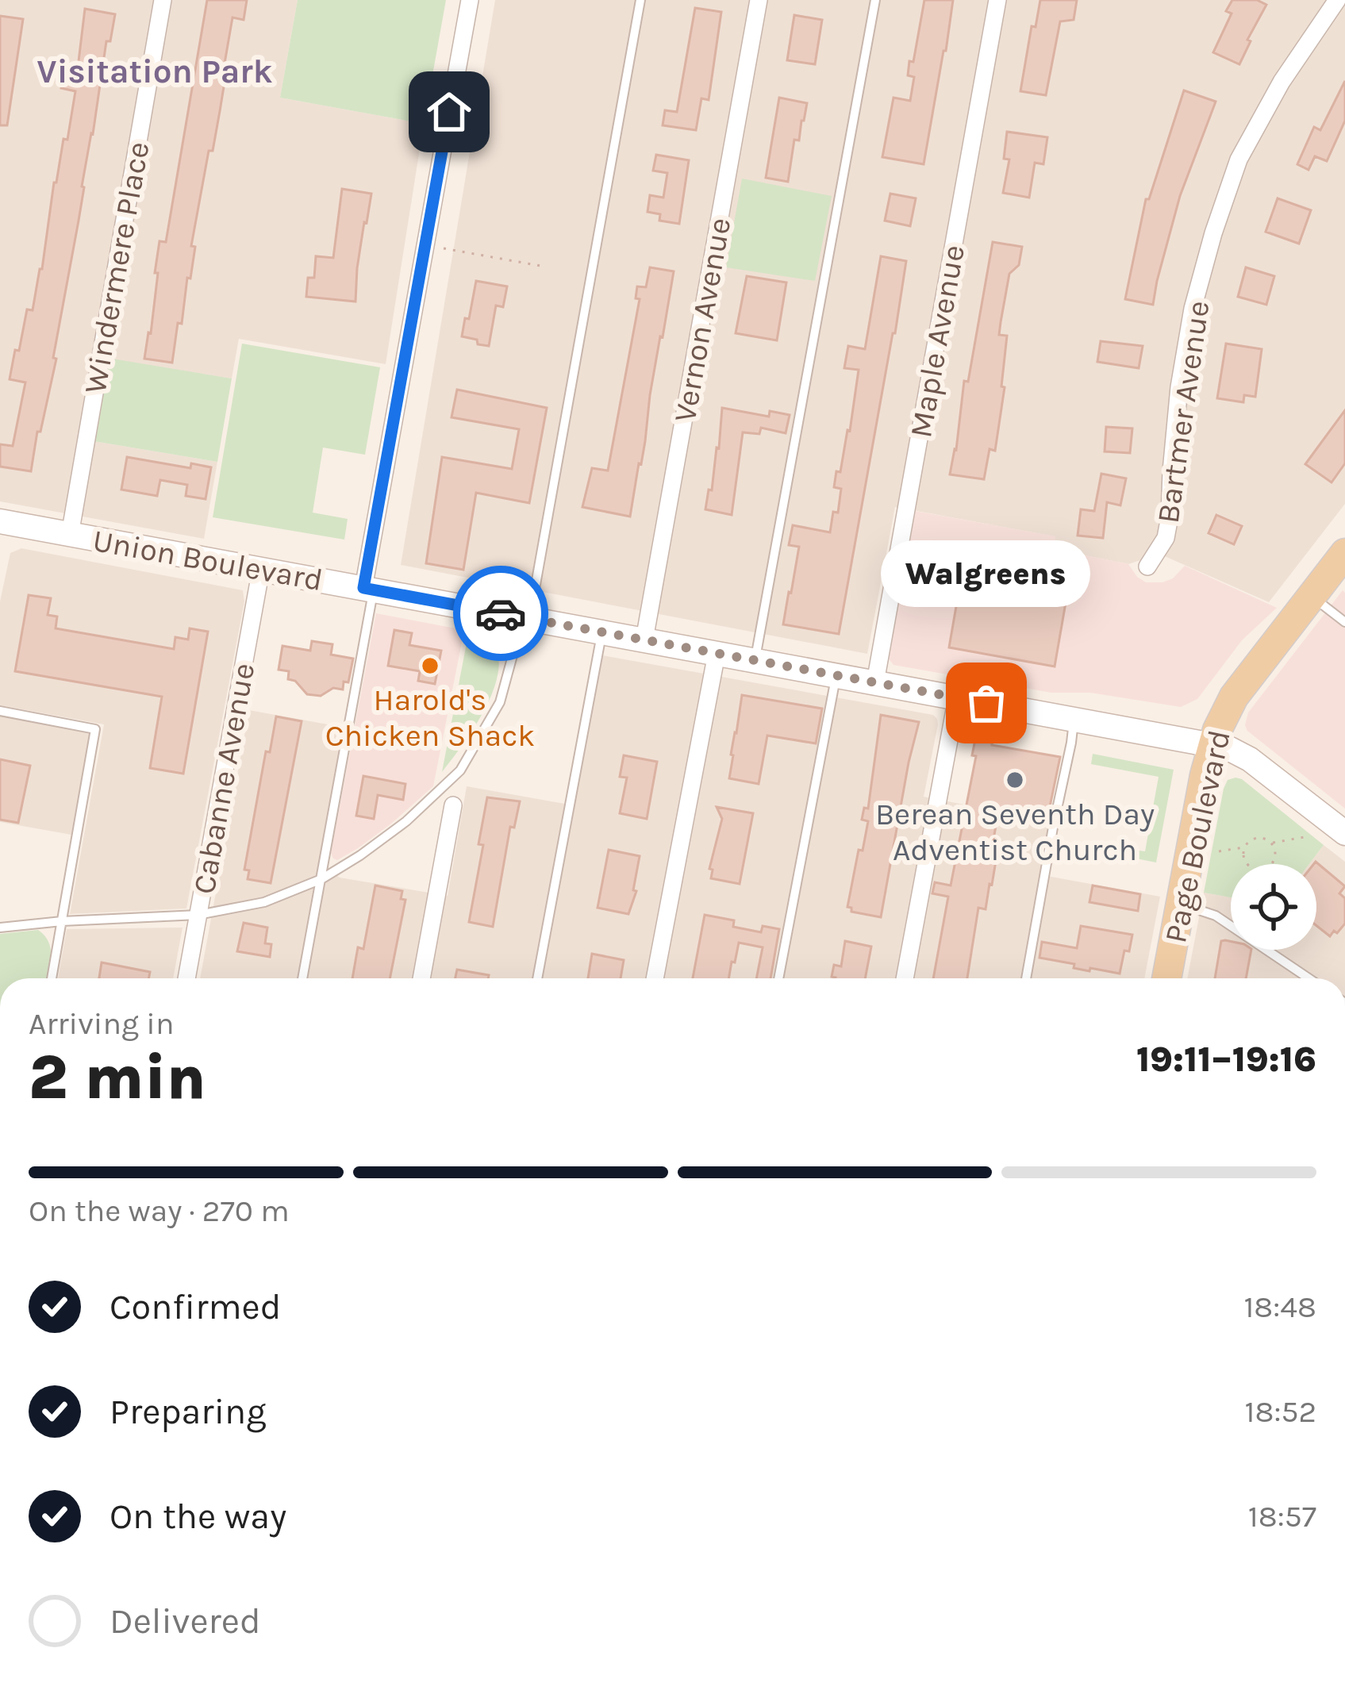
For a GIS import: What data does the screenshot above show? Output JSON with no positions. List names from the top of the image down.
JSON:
{
  "streets": {
    "main road": ["Union Boulevard", "Page Boulevard"],
    "street": [
      "Windermere Place",
      "Vernon Avenue",
      "Maple Avenue",
      "Bartmer Avenue",
      "Cabanne Avenue"
    ]
  },
  "crossings": [
    ["Windermere Place", "Union Boulevard"],
    ["Vernon Avenue", "Union Boulevard"],
    ["Maple Avenue", "Union Boulevard"],
    ["Union Boulevard", "Cabanne Avenue"],
    ["Union Boulevard", "Page Boulevard"]
  ],
  "districts": ["Visitation Park"],
  "places": ["Harold's Chicken Shack", "Walgreens", "Berean Seventh Day Adventist Church"],
  "page": {
    "bubble": "Walgreens",
    "heading": ["2 min", "Arriving in", "19:11–19:16"],
    "bar": "On the way · 270 m",
    "list": [
      ["Confirmed", "18:48"],
      ["Preparing", "18:52"],
      ["On the way", "18:57"],
      "Delivered"
    ]
  }
}
